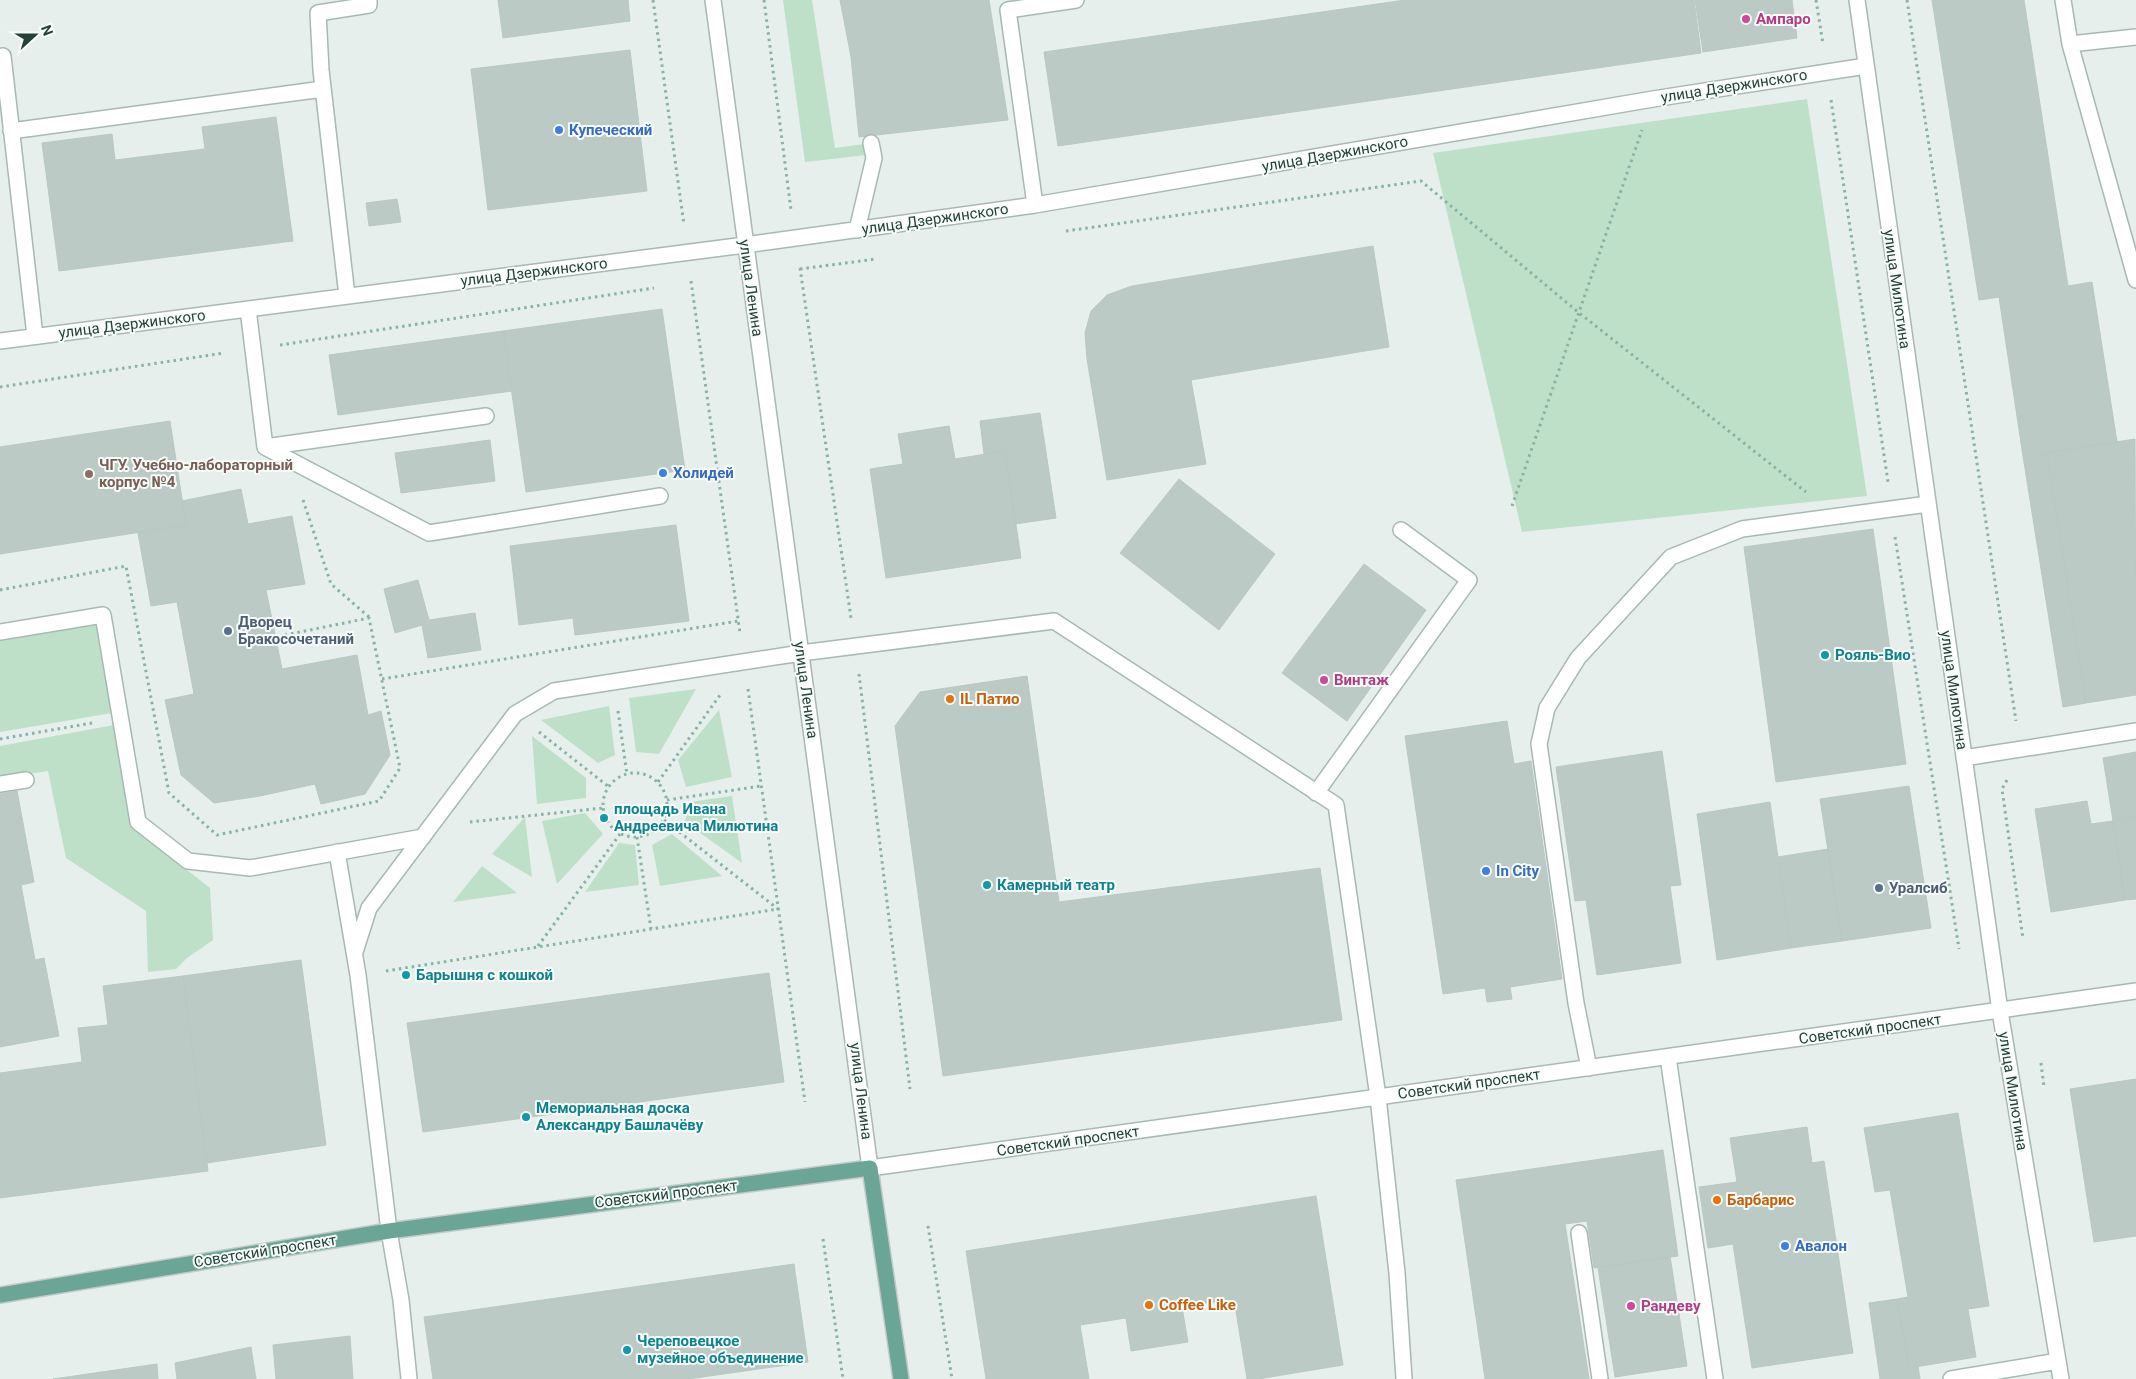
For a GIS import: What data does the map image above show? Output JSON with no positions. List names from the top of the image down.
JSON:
{
  "streets": {
    "main road": ["улица Ленина", "Советский проспект"],
    "street": ["улица Дзержинского", "улица Милютина"]
  },
  "crossings": [
    ["улица Дзержинского", "улица Ленина"],
    ["улица Дзержинского", "улица Милютина"],
    ["улица Ленина", "Советский проспект"],
    ["улица Милютина", "Советский проспект"]
  ],
  "places": [
    "Ампаро",
    "Купеческий",
    "Холидей",
    "ЧГУ. Учебно-лабораторный корпус №4",
    "Дворец Бракосочетаний",
    "Рояль-Вио",
    "Винтаж",
    "IL Патио",
    "площадь Ивана Андреевича Милютина",
    "In City",
    "Камерный театр",
    "Уралсиб",
    "Барышня с кошкой",
    "Мемориальная доска Александру Башлачёву",
    "Барбарис",
    "Авалон",
    "Coffee Like",
    "Рандеву",
    "Череповецкое музейное объединение"
  ],
  "north": "right"
}
